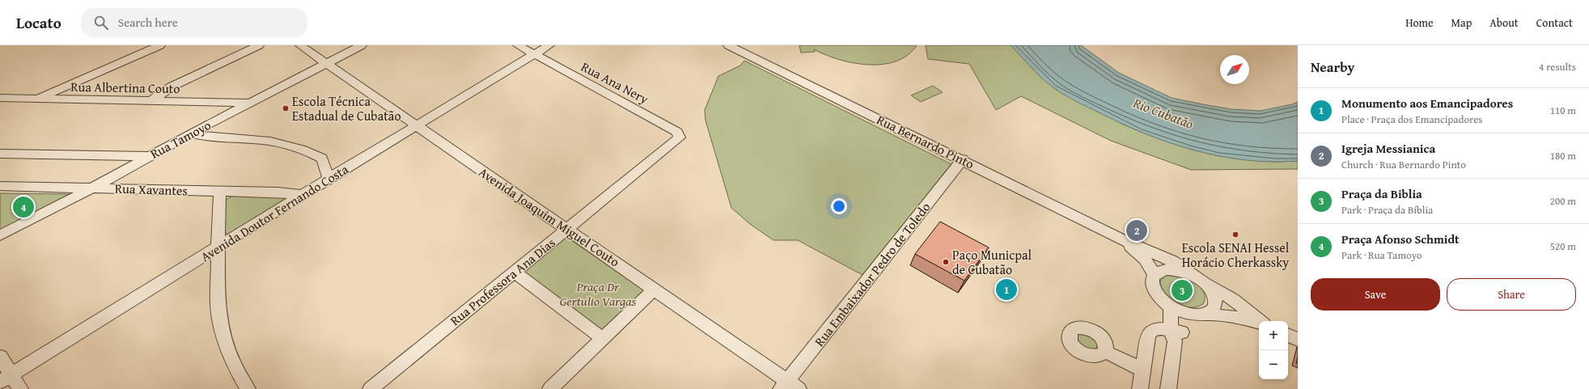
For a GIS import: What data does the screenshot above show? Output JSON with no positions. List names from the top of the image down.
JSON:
{
  "streets": {
    "street": [
      "Rua Ana Nery",
      "Rua Albertina Couto",
      "Rua Tamoyo",
      "Rua Bernardo Pinto",
      "Rua Xavantes",
      "Avenida Doutor Fernando Costa",
      "Avenida Joaquim Miguel Couto",
      "Rua Embaixador Pedro de Toledo",
      "Rua Professora Ana Dias"
    ]
  },
  "crossings": [
    ["Rua Ana Nery", "Avenida Doutor Fernando Costa"],
    ["Rua Ana Nery", "Rua Professora Ana Dias"],
    ["Rua Albertina Couto", "Rua Tamoyo"],
    ["Rua Tamoyo", "Rua Xavantes"],
    ["Rua Tamoyo", "Avenida Joaquim Miguel Couto"],
    ["Rua Bernardo Pinto", "Rua Embaixador Pedro de Toledo"],
    ["Rua Xavantes", "Avenida Doutor Fernando Costa"],
    ["Avenida Doutor Fernando Costa", "Avenida Joaquim Miguel Couto"],
    ["Avenida Joaquim Miguel Couto", "Rua Embaixador Pedro de Toledo"],
    ["Avenida Joaquim Miguel Couto", "Rua Professora Ana Dias"]
  ],
  "water": ["Rio Cubatão"],
  "parks": ["Praça Dr Gertulio Vargas"],
  "places": ["Escola Técnica Estadual de Cubatão", "Escola SENAI Hessel Horácio Cherkassky", "Paço Municpal de Cubatão"],
  "north": "top right",
  "page": {
    "header": "Locato",
    "search": "Search here",
    "nav": [
      "Home",
      "Map",
      "About",
      "Contact"
    ],
    "heading": ["Nearby", "4 results"],
    "list": [
      {
        "mark": "1",
        "name": "Monumento aos Emancipadores",
        "note": "Place · Praça dos Emancipadores",
        "value": "110 m"
      },
      {
        "mark": "2",
        "name": "Igreja Messianica",
        "note": "Church · Rua Bernardo Pinto",
        "value": "180 m"
      },
      {
        "mark": "3",
        "name": "Praça da Biblia",
        "note": "Park · Praça da Bíblia",
        "value": "200 m"
      },
      {
        "mark": "4",
        "name": "Praça Afonso Schmidt",
        "note": "Park · Rua Tamoyo",
        "value": "520 m"
      }
    ],
    "pins": [
      "4",
      "2",
      "1",
      "3"
    ],
    "buttons": ["Save", "Share"],
    "map_buttons": ["+", "−"]
  }
}
